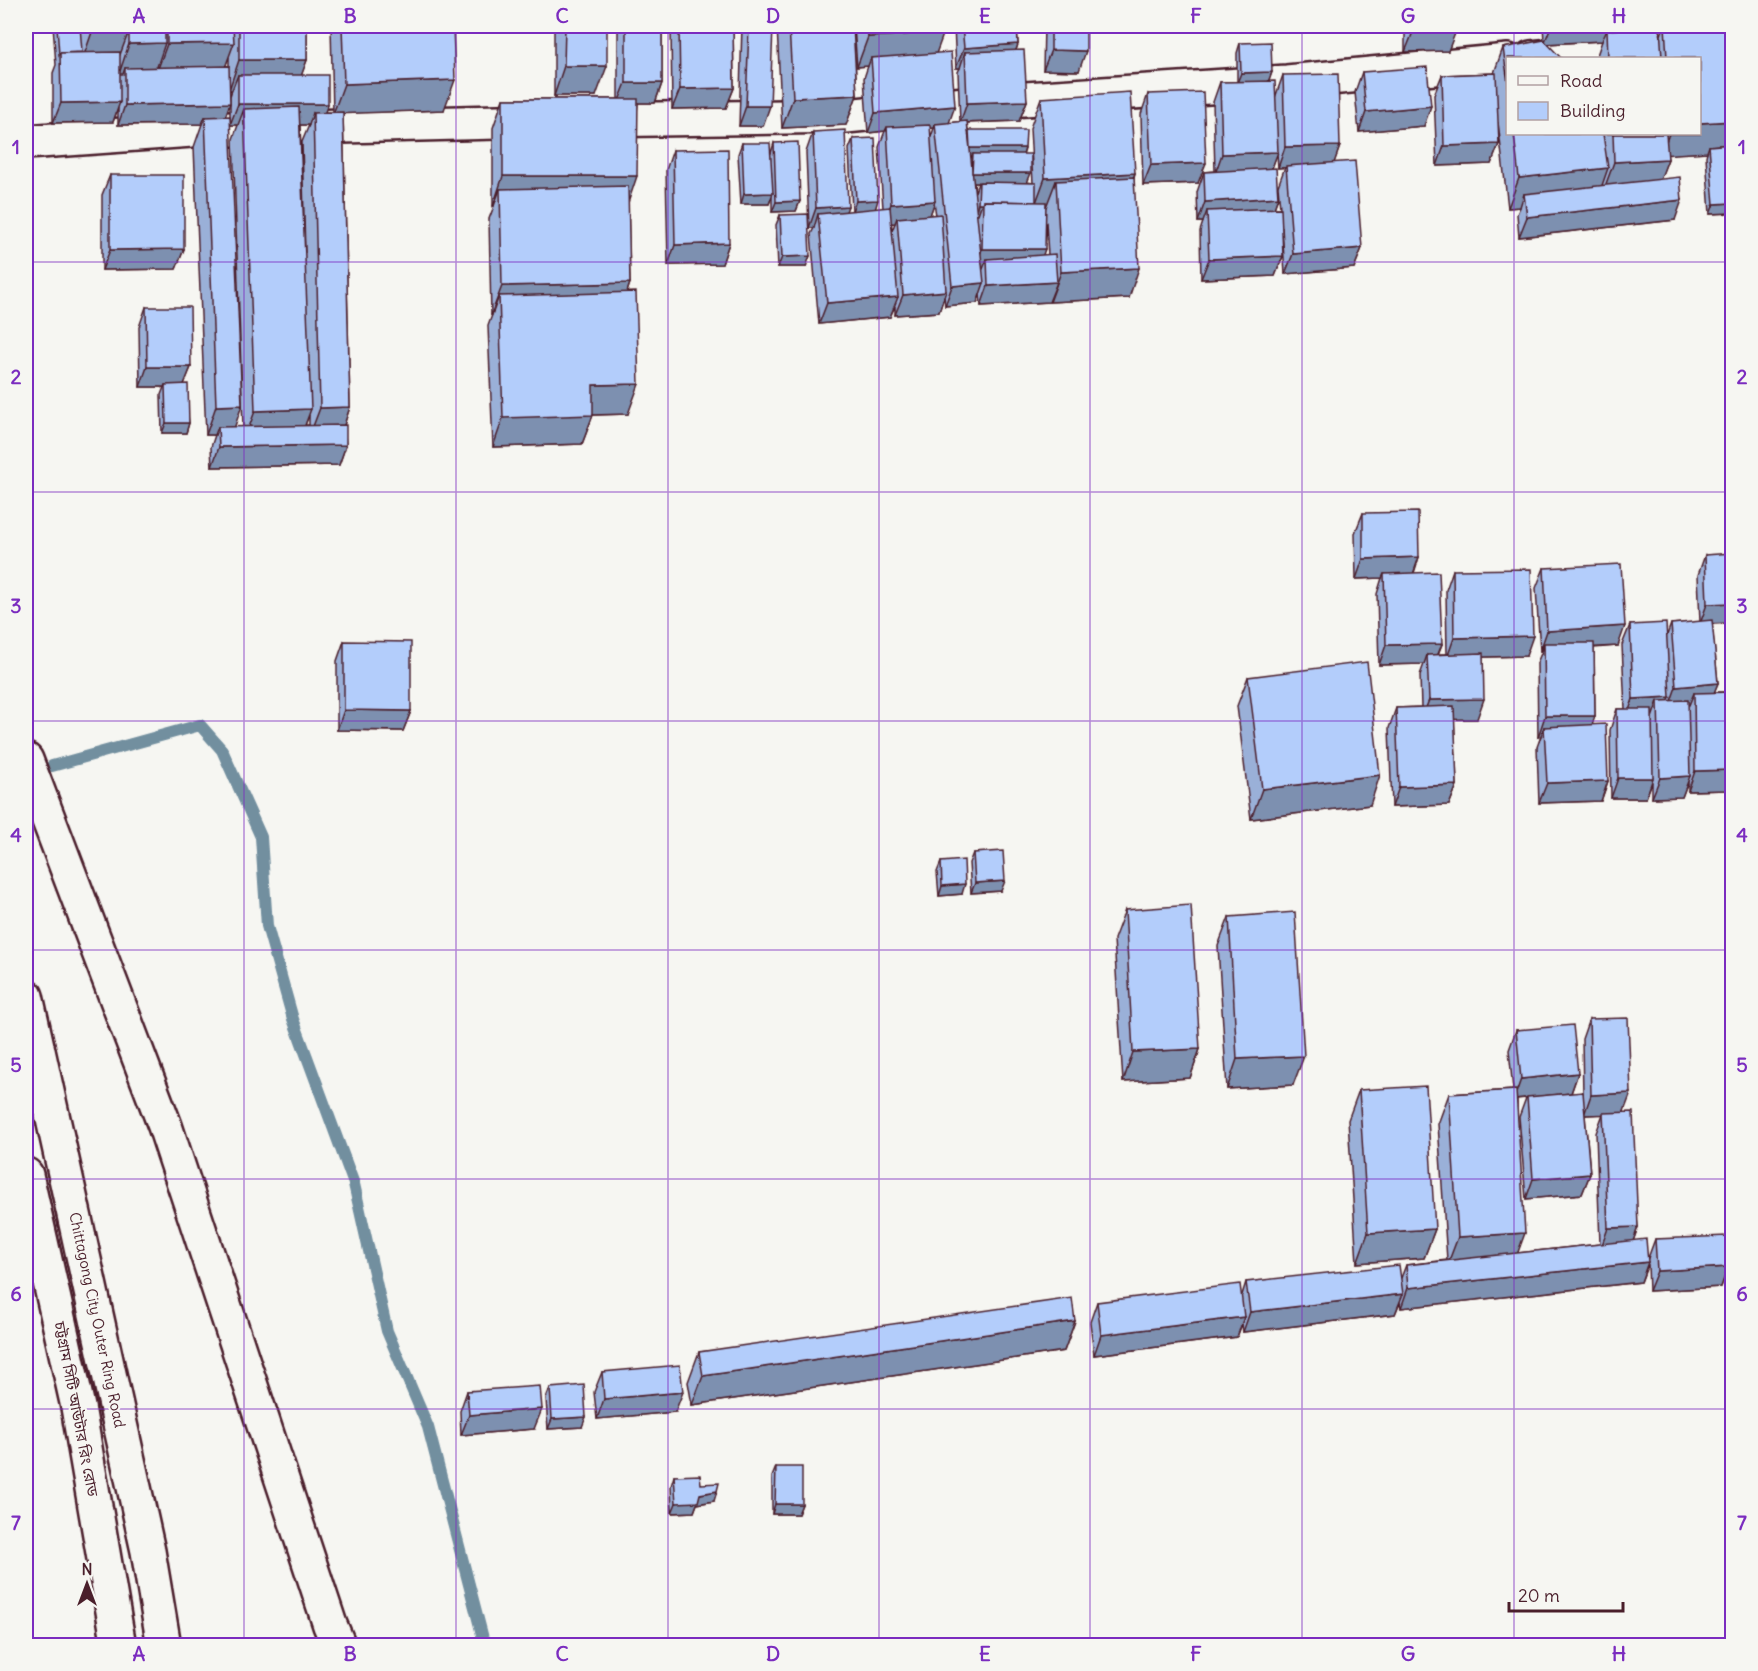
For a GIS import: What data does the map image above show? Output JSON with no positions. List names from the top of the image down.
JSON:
{
  "streets": {
    "main road": ["Chittagong City Outer Ring Road", "চট্টগ্রাম সিটি আউটার রিং রোড"]
  },
  "legend": ["Road", "Building"],
  "scale_bar": "20 m",
  "north": "top",
  "grid": {
    "columns": [
      "A",
      "B",
      "C",
      "D",
      "E",
      "F",
      "G",
      "H"
    ],
    "rows": [
      "1",
      "2",
      "3",
      "4",
      "5",
      "6",
      "7"
    ]
  }
}
